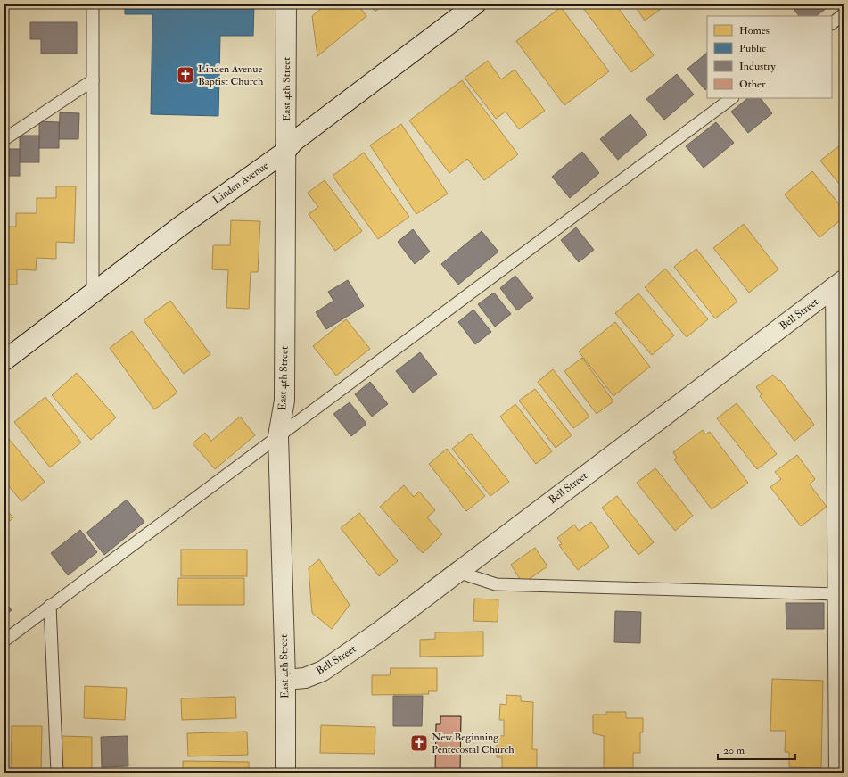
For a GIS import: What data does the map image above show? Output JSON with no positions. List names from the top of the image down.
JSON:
{
  "streets": {
    "street": ["East 4th Street", "Linden Avenue", "Bell Street"]
  },
  "crossings": [
    ["East 4th Street", "Linden Avenue"],
    ["East 4th Street", "Bell Street"]
  ],
  "places": {
    "church": ["Linden Avenue Baptist Church", "New Beginning Pentecostal Church"]
  },
  "legend": [
    "Homes",
    "Public",
    "Industry",
    "Other"
  ],
  "scale_bar": "20 m"
}
